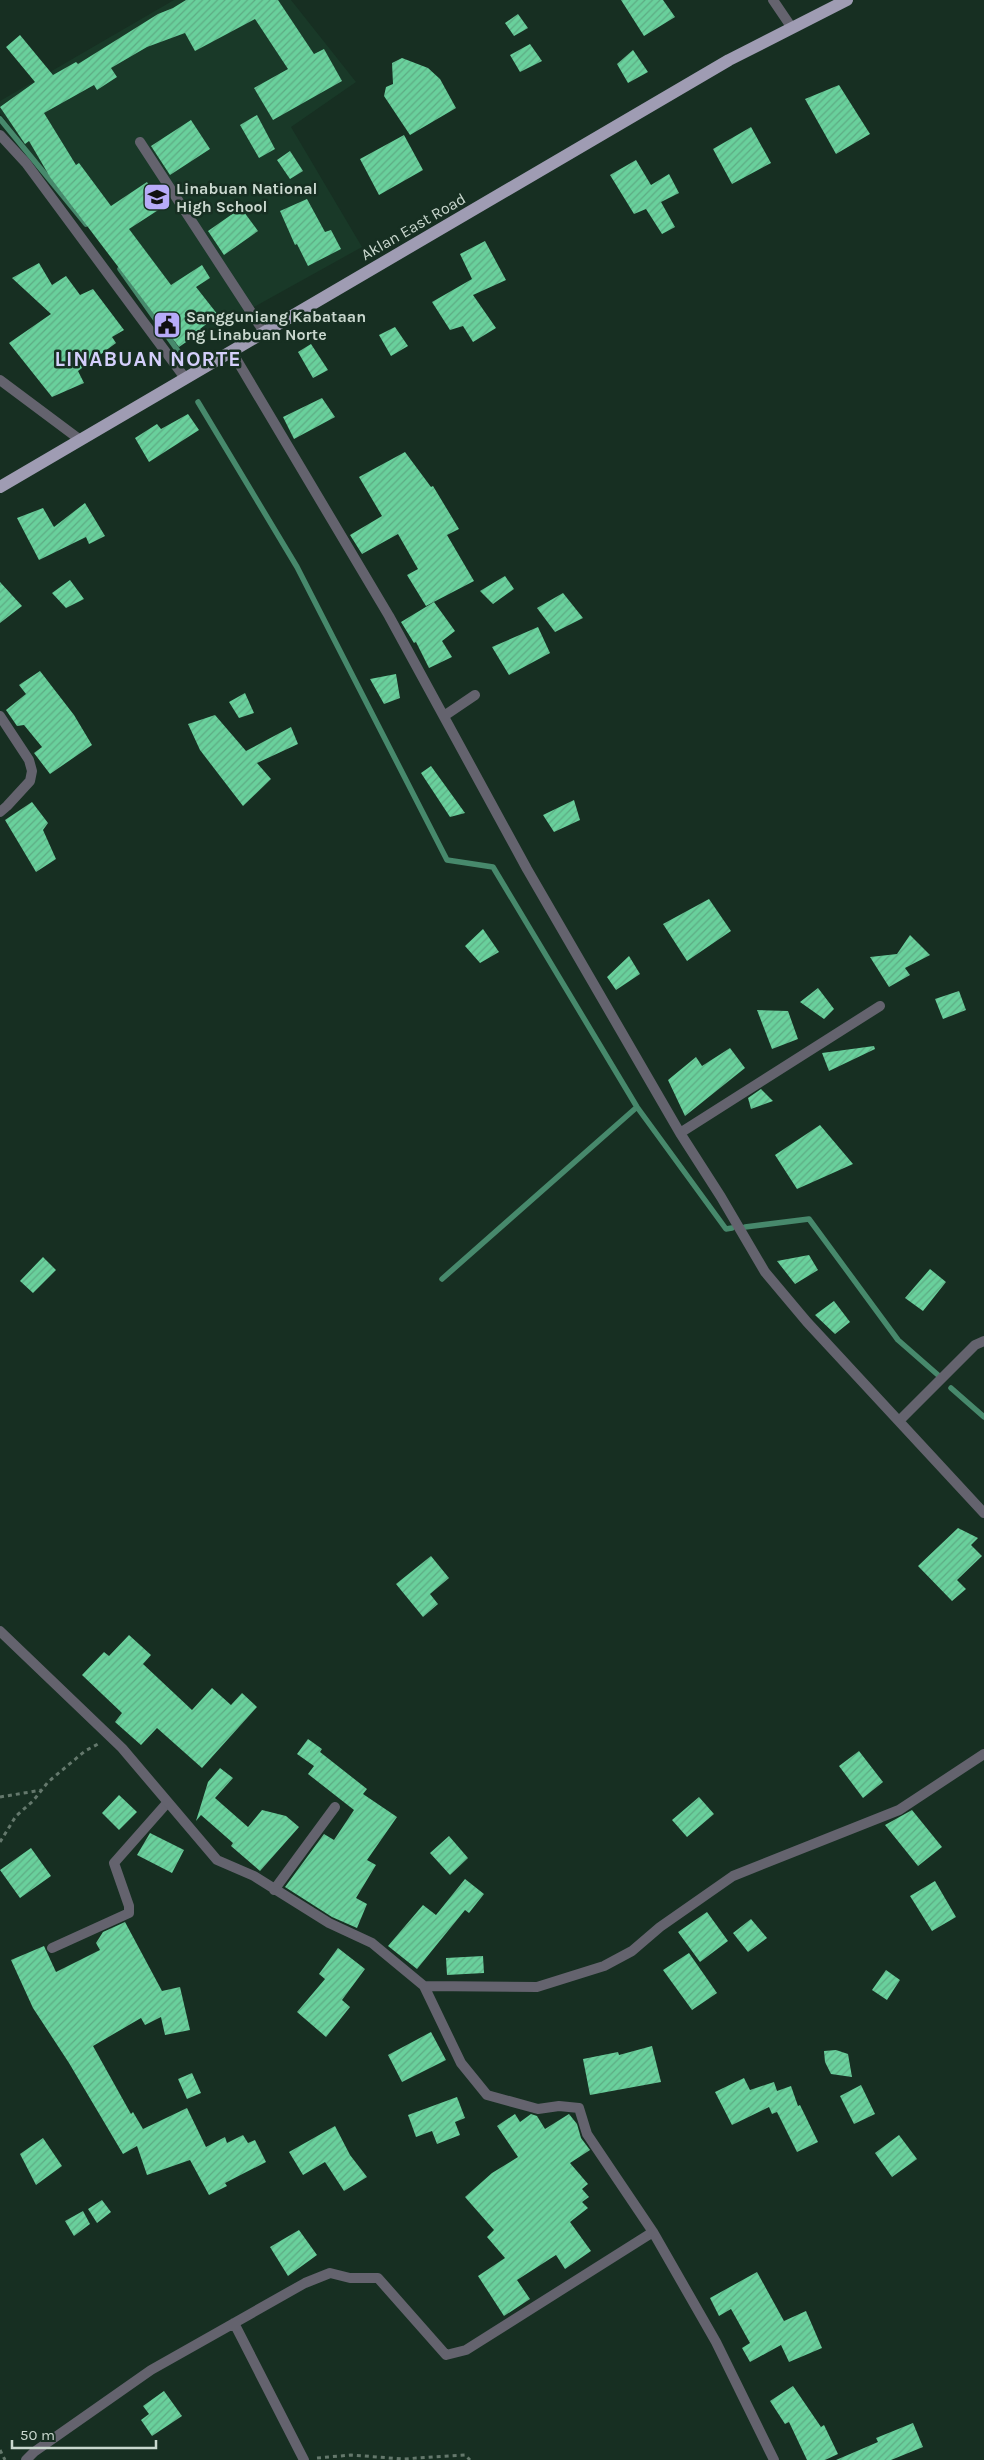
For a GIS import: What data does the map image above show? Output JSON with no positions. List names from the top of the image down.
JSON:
{
  "streets": {
    "main road": ["Aklan East Road"]
  },
  "districts": ["LINABUAN NORTE"],
  "places": {
    "school or university": ["Linabuan National High School"],
    "public building": ["Sangguniang Kabataan ng Linabuan Norte"]
  },
  "scale_bar": "50 m"
}
